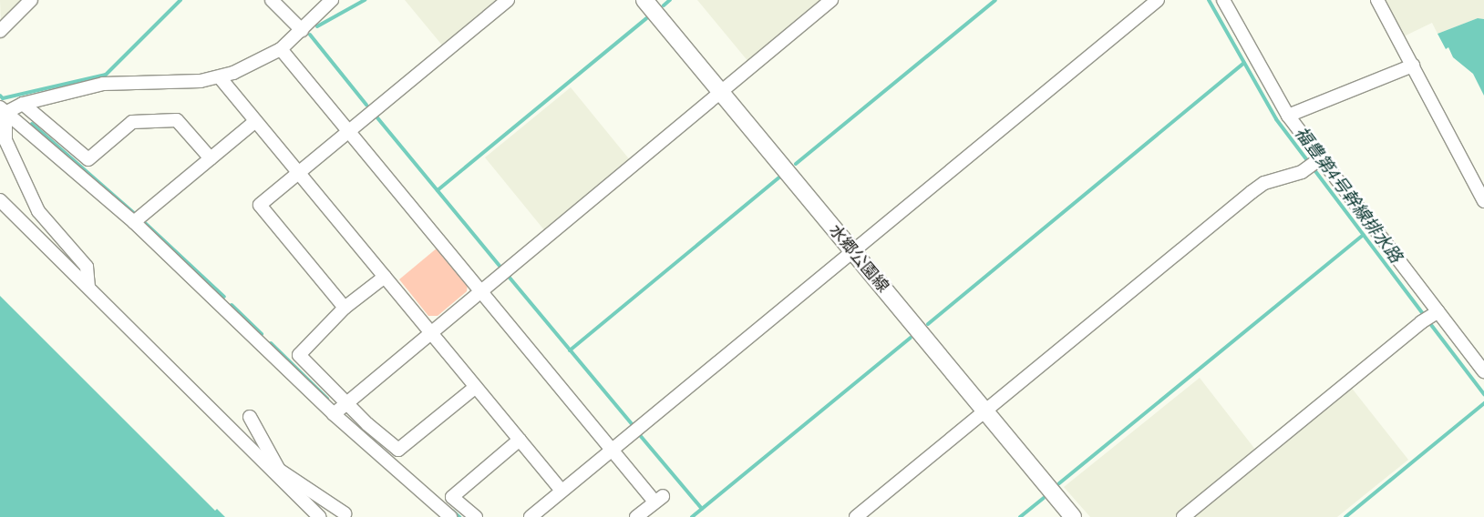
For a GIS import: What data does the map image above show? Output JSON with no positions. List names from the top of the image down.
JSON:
{
  "streets": {
    "main road": ["水郷公園線"]
  },
  "water": ["福豊第4号幹線排水路"]
}
